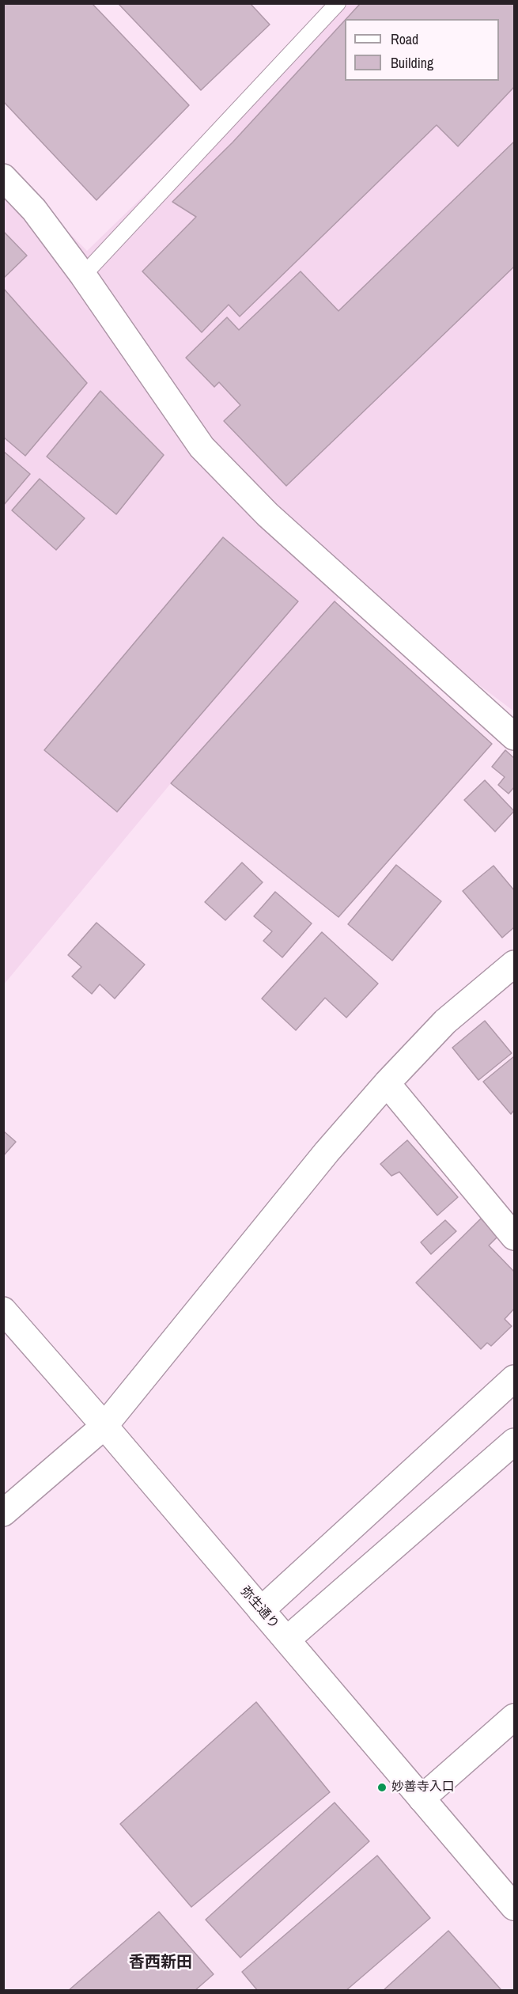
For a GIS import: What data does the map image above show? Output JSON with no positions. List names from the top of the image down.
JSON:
{
  "streets": {
    "street": ["弥生通り"]
  },
  "districts": ["香西新田"],
  "places": ["妙善寺入口"],
  "legend": ["Road", "Building"]
}
